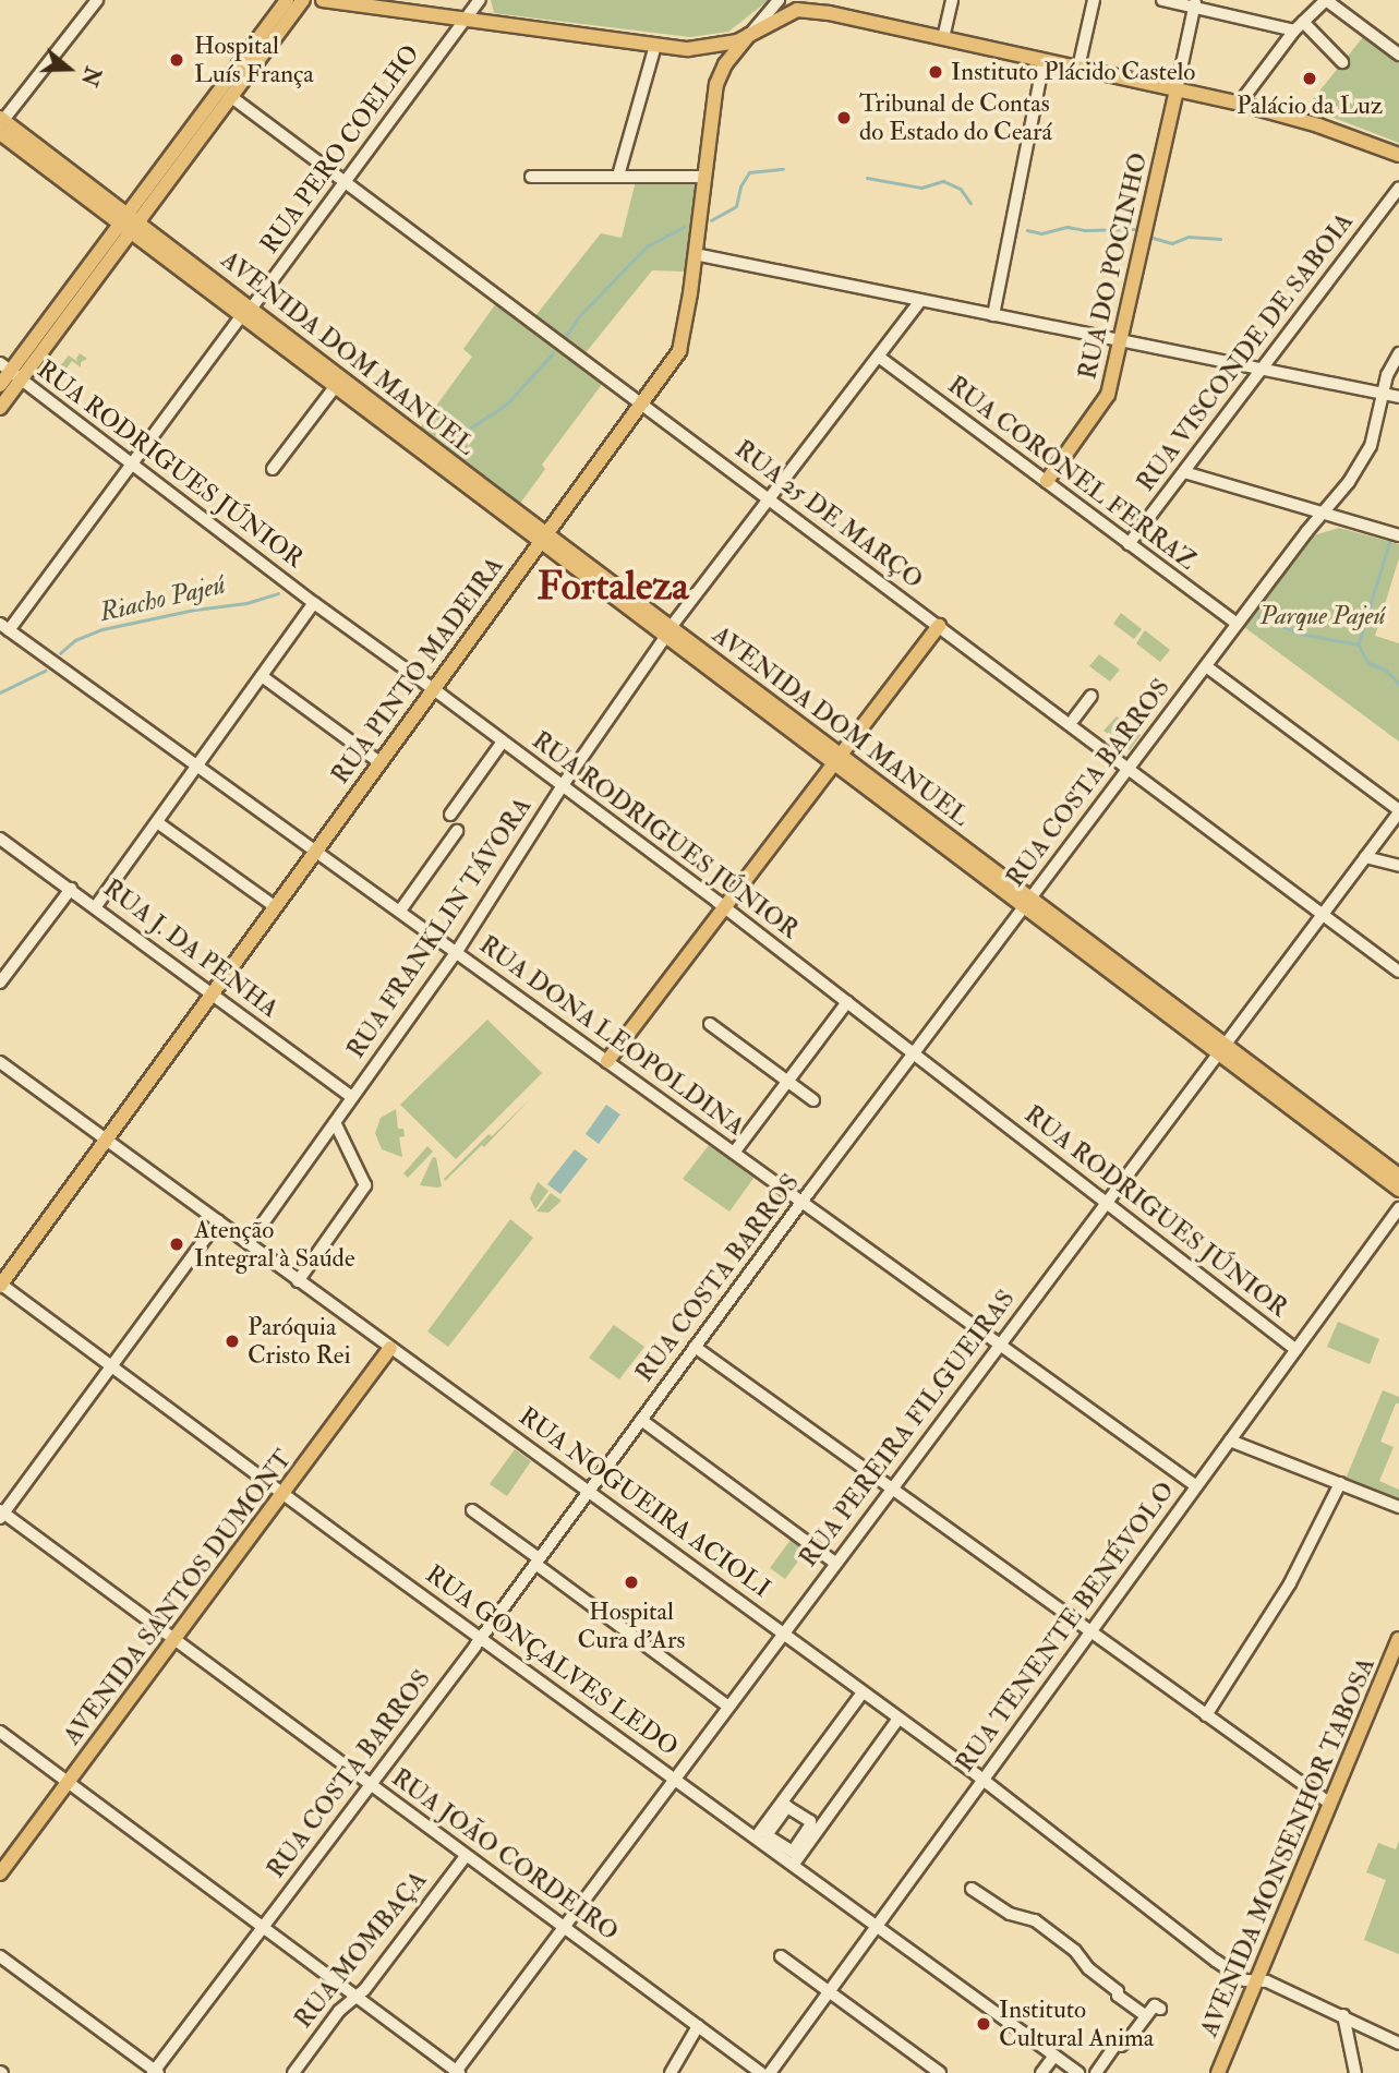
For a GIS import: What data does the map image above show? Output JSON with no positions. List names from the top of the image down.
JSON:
{
  "streets": {
    "main road": [
      "RUA DO POCINHO",
      "AVENIDA DOM MANUEL",
      "RUA PINTO MADEIRA",
      "AVENIDA SANTOS DUMONT",
      "AVENIDA MONSENHOR TABOSA"
    ],
    "street": [
      "RUA PERO COELHO",
      "RUA VISCONDE DE SABOIA",
      "RUA RODRIGUES JÚNIOR",
      "RUA CORONEL FERRAZ",
      "RUA 25 DE MARÇO",
      "RUA COSTA BARROS",
      "RUA FRANKLIN TÁVORA",
      "RUA J. DA PENHA",
      "RUA DONA LEOPOLDINA",
      "RUA PEREIRA FILGUEIRAS",
      "RUA NOGUEIRA ACIOLI",
      "RUA TENENTE BENÉVOLO",
      "RUA GONÇALVES LEDO",
      "RUA JOÃO CORDEIRO",
      "RUA MOMBAÇA"
    ]
  },
  "crossings": [
    ["RUA PERO COELHO", "AVENIDA DOM MANUEL"],
    ["RUA PERO COELHO", "RUA RODRIGUES JÚNIOR"],
    ["RUA PERO COELHO", "RUA 25 DE MARÇO"],
    ["RUA PERO COELHO", "RUA DONA LEOPOLDINA"],
    ["RUA DO POCINHO", "RUA CORONEL FERRAZ"],
    ["RUA VISCONDE DE SABOIA", "RUA CORONEL FERRAZ"],
    ["AVENIDA DOM MANUEL", "RUA PINTO MADEIRA"],
    ["AVENIDA DOM MANUEL", "RUA COSTA BARROS"],
    ["AVENIDA DOM MANUEL", "RUA FRANKLIN TÁVORA"],
    ["AVENIDA DOM MANUEL", "RUA PEREIRA FILGUEIRAS"],
    ["RUA RODRIGUES JÚNIOR", "RUA PINTO MADEIRA"],
    ["RUA RODRIGUES JÚNIOR", "RUA COSTA BARROS"],
    ["RUA RODRIGUES JÚNIOR", "RUA FRANKLIN TÁVORA"],
    ["RUA RODRIGUES JÚNIOR", "RUA PEREIRA FILGUEIRAS"],
    ["RUA RODRIGUES JÚNIOR", "RUA TENENTE BENÉVOLO"],
    ["RUA CORONEL FERRAZ", "RUA COSTA BARROS"],
    ["RUA CORONEL FERRAZ", "RUA FRANKLIN TÁVORA"],
    ["RUA 25 DE MARÇO", "RUA PINTO MADEIRA"],
    ["RUA 25 DE MARÇO", "RUA COSTA BARROS"],
    ["RUA 25 DE MARÇO", "RUA FRANKLIN TÁVORA"],
    ["RUA 25 DE MARÇO", "RUA PEREIRA FILGUEIRAS"],
    ["RUA PINTO MADEIRA", "RUA J. DA PENHA"],
    ["RUA PINTO MADEIRA", "RUA DONA LEOPOLDINA"],
    ["RUA PINTO MADEIRA", "RUA NOGUEIRA ACIOLI"],
    ["RUA PINTO MADEIRA", "RUA GONÇALVES LEDO"],
    ["RUA COSTA BARROS", "RUA DONA LEOPOLDINA"],
    ["RUA COSTA BARROS", "RUA NOGUEIRA ACIOLI"],
    ["RUA COSTA BARROS", "RUA GONÇALVES LEDO"],
    ["RUA COSTA BARROS", "RUA JOÃO CORDEIRO"],
    ["RUA FRANKLIN TÁVORA", "RUA J. DA PENHA"],
    ["RUA FRANKLIN TÁVORA", "RUA DONA LEOPOLDINA"],
    ["RUA FRANKLIN TÁVORA", "RUA NOGUEIRA ACIOLI"],
    ["RUA DONA LEOPOLDINA", "RUA PEREIRA FILGUEIRAS"],
    ["RUA DONA LEOPOLDINA", "RUA TENENTE BENÉVOLO"],
    ["RUA PEREIRA FILGUEIRAS", "RUA NOGUEIRA ACIOLI"],
    ["RUA PEREIRA FILGUEIRAS", "RUA GONÇALVES LEDO"],
    ["RUA PEREIRA FILGUEIRAS", "RUA JOÃO CORDEIRO"],
    ["RUA NOGUEIRA ACIOLI", "AVENIDA SANTOS DUMONT"],
    ["RUA NOGUEIRA ACIOLI", "RUA TENENTE BENÉVOLO"],
    ["RUA NOGUEIRA ACIOLI", "AVENIDA MONSENHOR TABOSA"],
    ["AVENIDA SANTOS DUMONT", "RUA GONÇALVES LEDO"],
    ["AVENIDA SANTOS DUMONT", "RUA JOÃO CORDEIRO"],
    ["RUA TENENTE BENÉVOLO", "RUA GONÇALVES LEDO"],
    ["RUA JOÃO CORDEIRO", "RUA MOMBAÇA"]
  ],
  "districts": ["Fortaleza"],
  "water": ["Riacho Pajeú"],
  "parks": ["Parque Pajeú"],
  "places": [
    "Hospital Luís França",
    "Instituto Plácido Castelo",
    "Palácio da Luz",
    "Tribunal de Contas do Estado do Ceará",
    "Atenção Integral à Saúde",
    "Paróquia Cristo Rei",
    "Hospital Cura d'Ars",
    "Instituto Cultural Anima"
  ],
  "north": "right"
}
